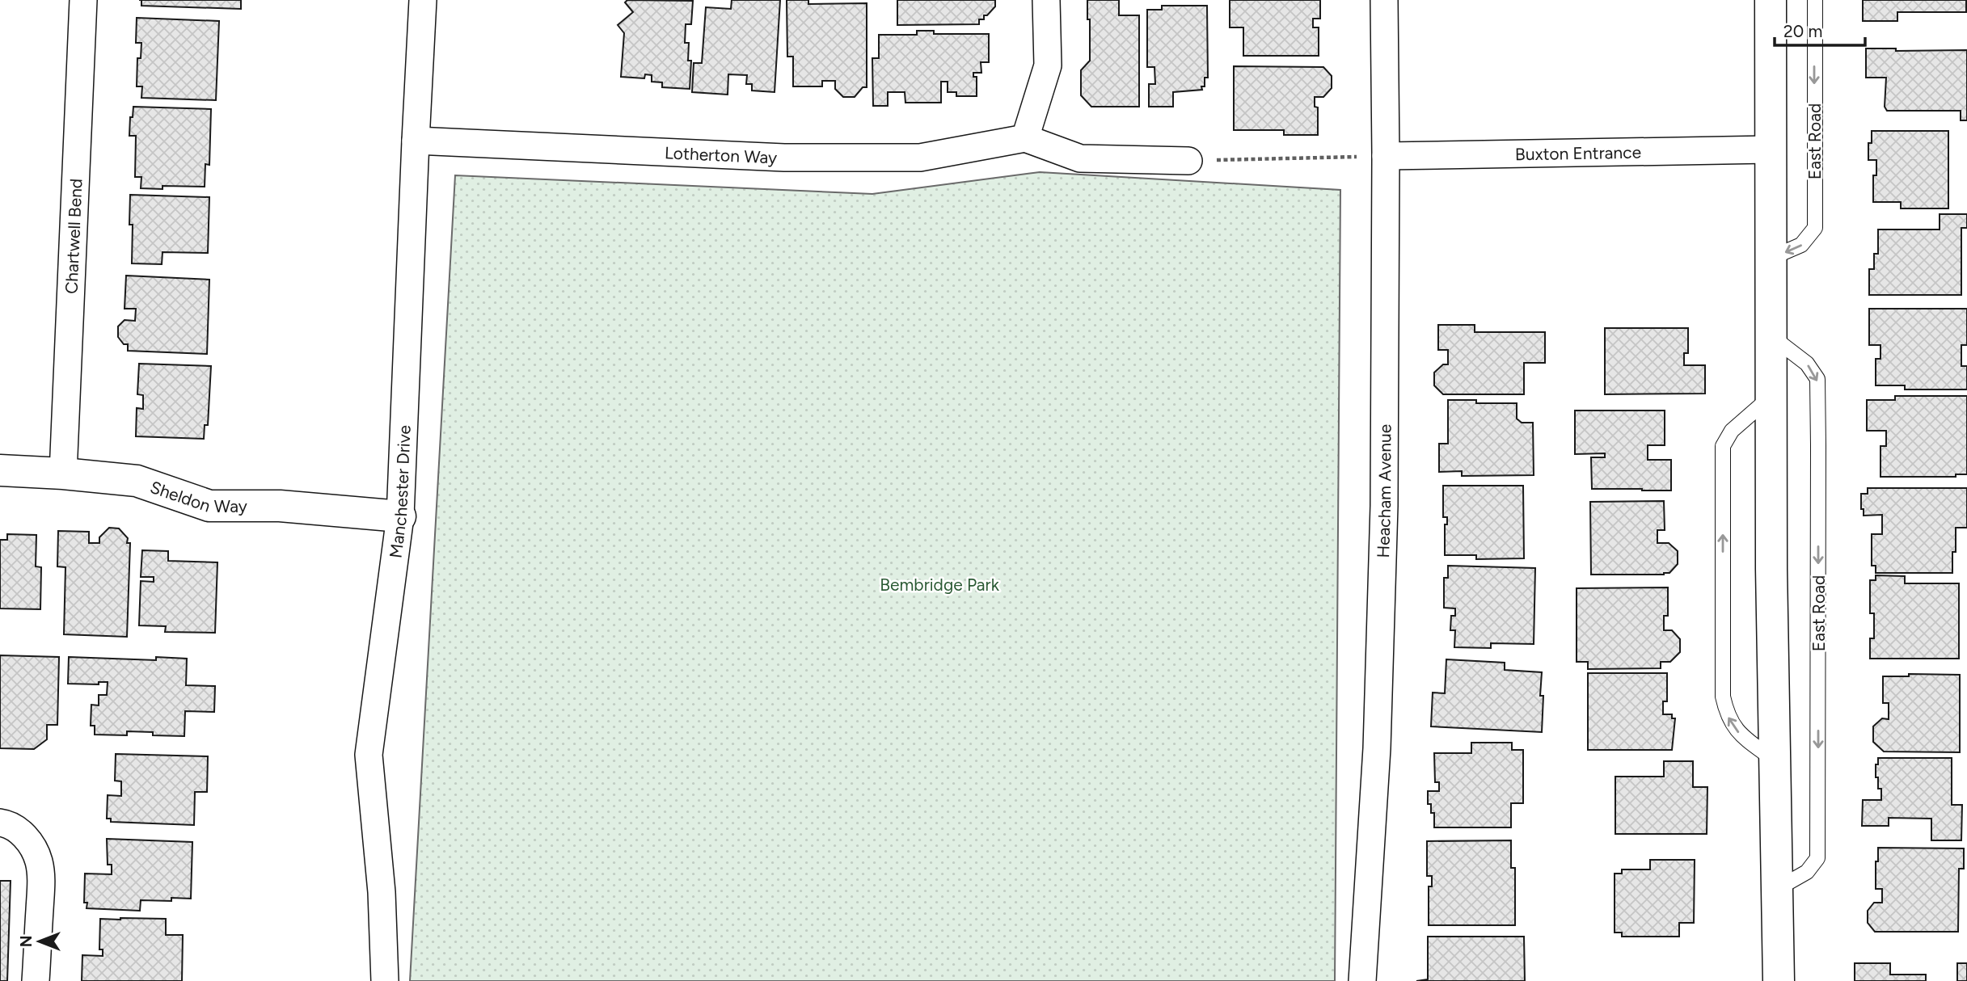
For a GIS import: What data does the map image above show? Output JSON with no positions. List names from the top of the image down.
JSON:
{
  "streets": {
    "street": [
      "Buxton Entrance",
      "Lotherton Way",
      "Chartwell Bend",
      "Heacham Avenue",
      "Manchester Drive",
      "Sheldon Way"
    ],
    "lane": ["East Road"]
  },
  "crossings": [
    ["Buxton Entrance", "Heacham Avenue"],
    ["Lotherton Way", "Manchester Drive"],
    ["Chartwell Bend", "Sheldon Way"],
    ["Manchester Drive", "Sheldon Way"]
  ],
  "one_way": ["East Road"],
  "parks": ["Bembridge Park"],
  "scale_bar": "20 m",
  "north": "left"
}
